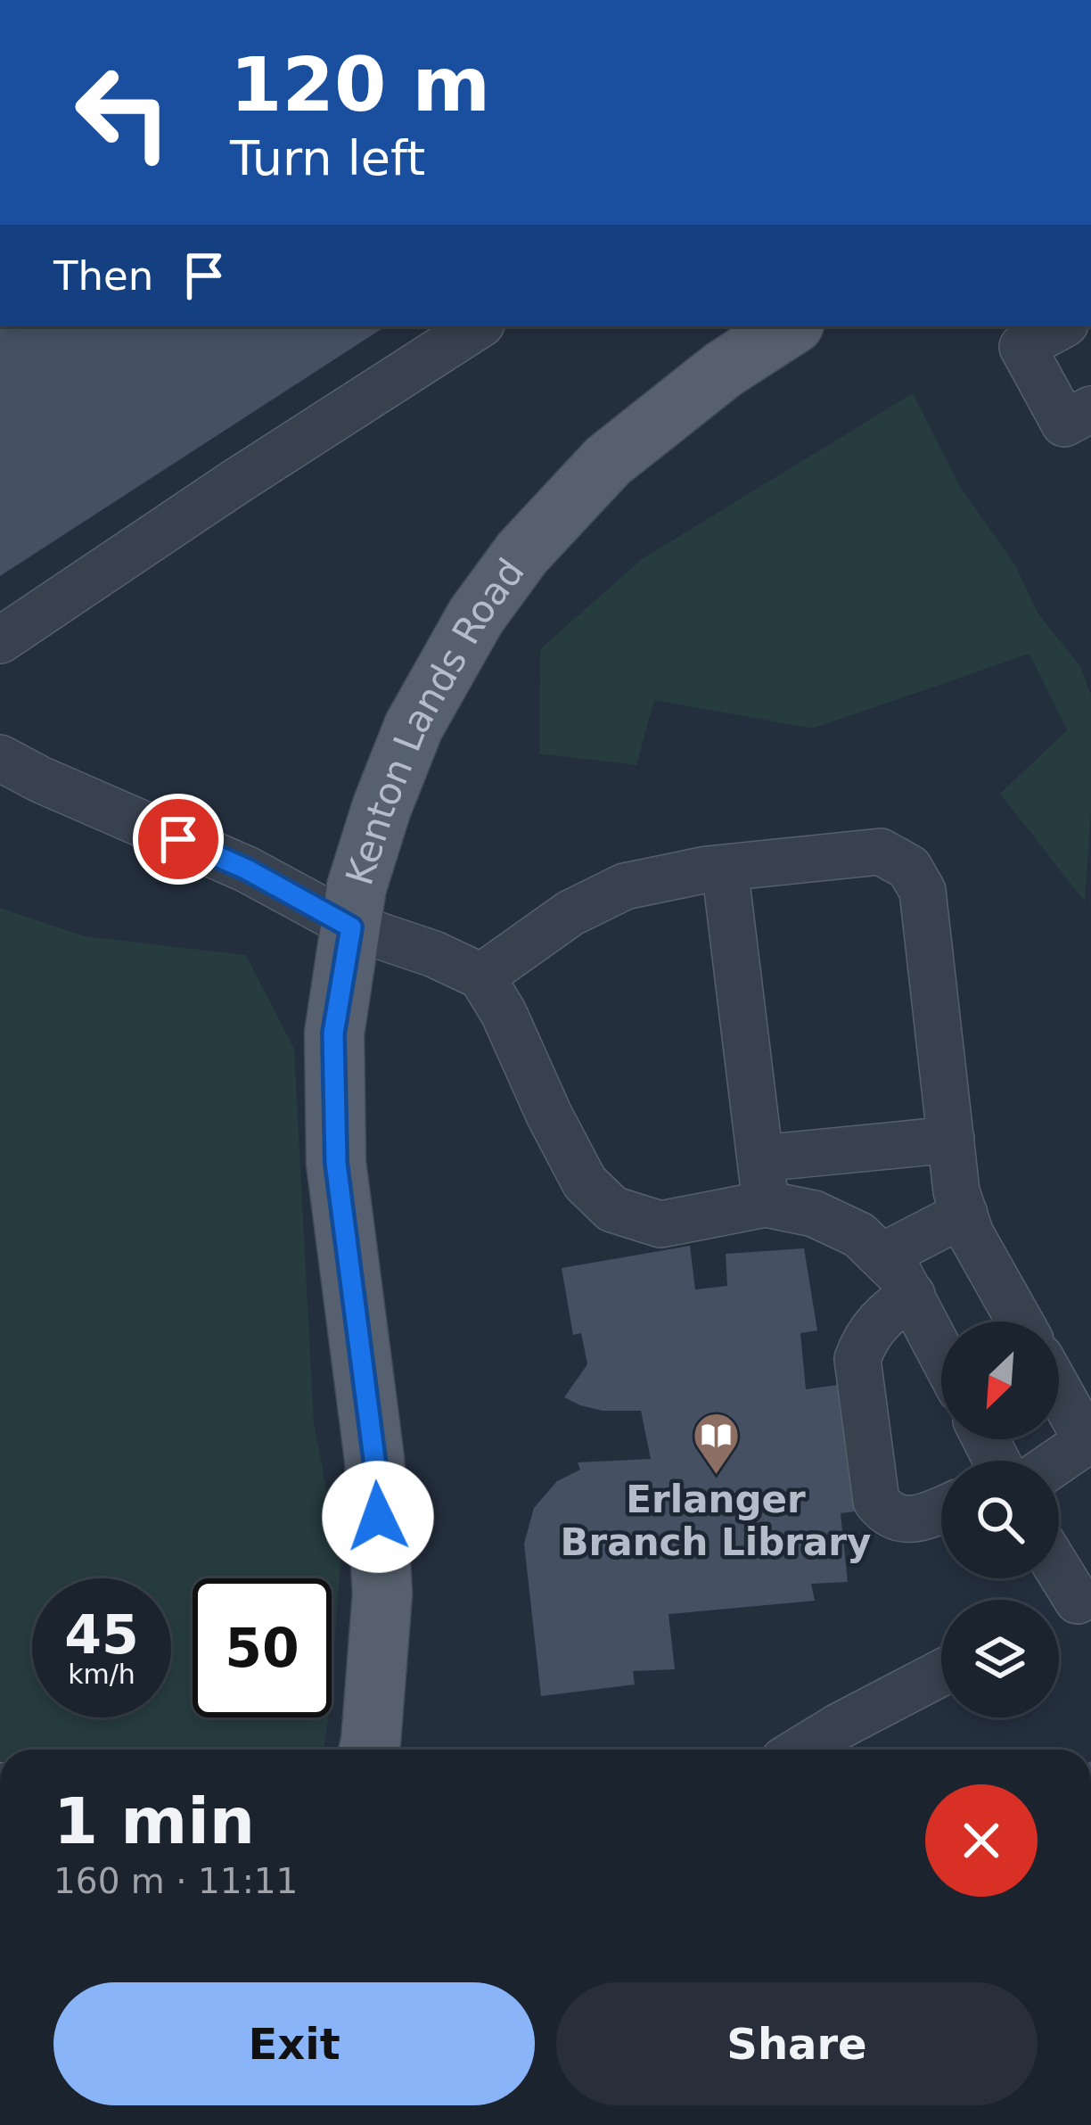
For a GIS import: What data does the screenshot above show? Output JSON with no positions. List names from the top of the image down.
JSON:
{
  "streets": {
    "main road": ["Kenton Lands Road"]
  },
  "places": {
    "library": ["Erlanger Branch Library"]
  },
  "north": "bottom left",
  "page": {
    "turn": ["120 m", "Turn left"],
    "then": "Then",
    "speed": "45 km/h",
    "limit": "50",
    "heading": ["1 min", "160 m · 11:11"],
    "buttons": ["Exit", "Share"]
  }
}
